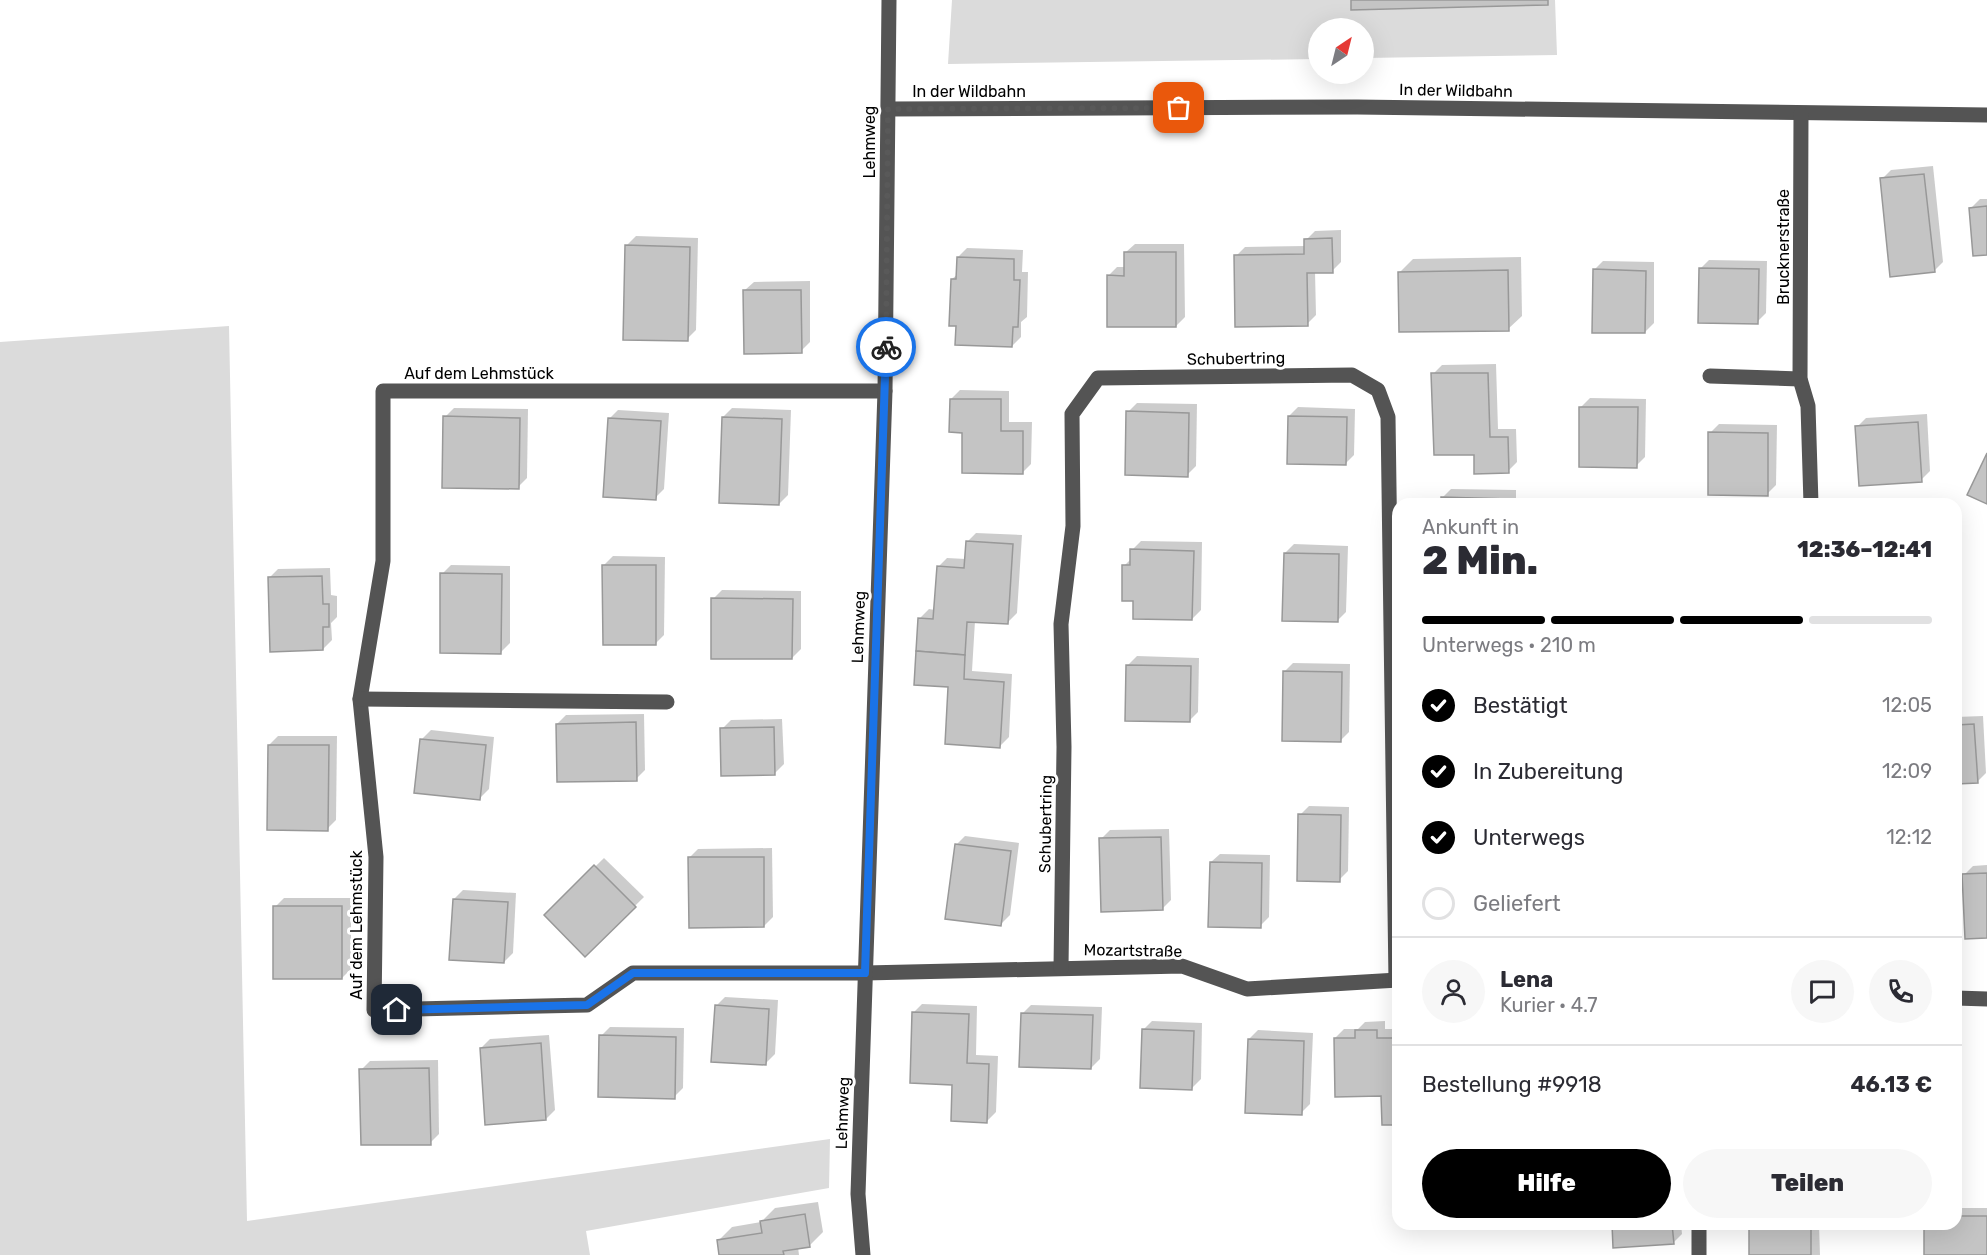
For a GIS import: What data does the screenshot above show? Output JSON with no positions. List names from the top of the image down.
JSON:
{
  "streets": {
    "street": [
      "In der Wildbahn",
      "Lehmweg",
      "Brucknerstraße",
      "Schubertring",
      "Auf dem Lehmstück",
      "Mozartstraße"
    ]
  },
  "crossings": [
    ["In der Wildbahn", "Lehmweg"],
    ["In der Wildbahn", "Brucknerstraße"],
    ["Lehmweg", "Auf dem Lehmstück"],
    ["Lehmweg", "Mozartstraße"],
    ["Schubertring", "Mozartstraße"],
    ["Auf dem Lehmstück", "Mozartstraße"]
  ],
  "north": "top right",
  "page": {
    "heading": ["2 Min.", "Ankunft in", "12:36–12:41"],
    "panel": [
      "Lena",
      "Kurier · 4.7",
      "Bestellung #9918",
      "46.13 €"
    ],
    "bar": "Unterwegs · 210 m",
    "list": [
      ["Bestätigt", "12:05"],
      ["In Zubereitung", "12:09"],
      ["Unterwegs", "12:12"],
      "Geliefert"
    ],
    "buttons": ["Hilfe", "Teilen"]
  }
}
